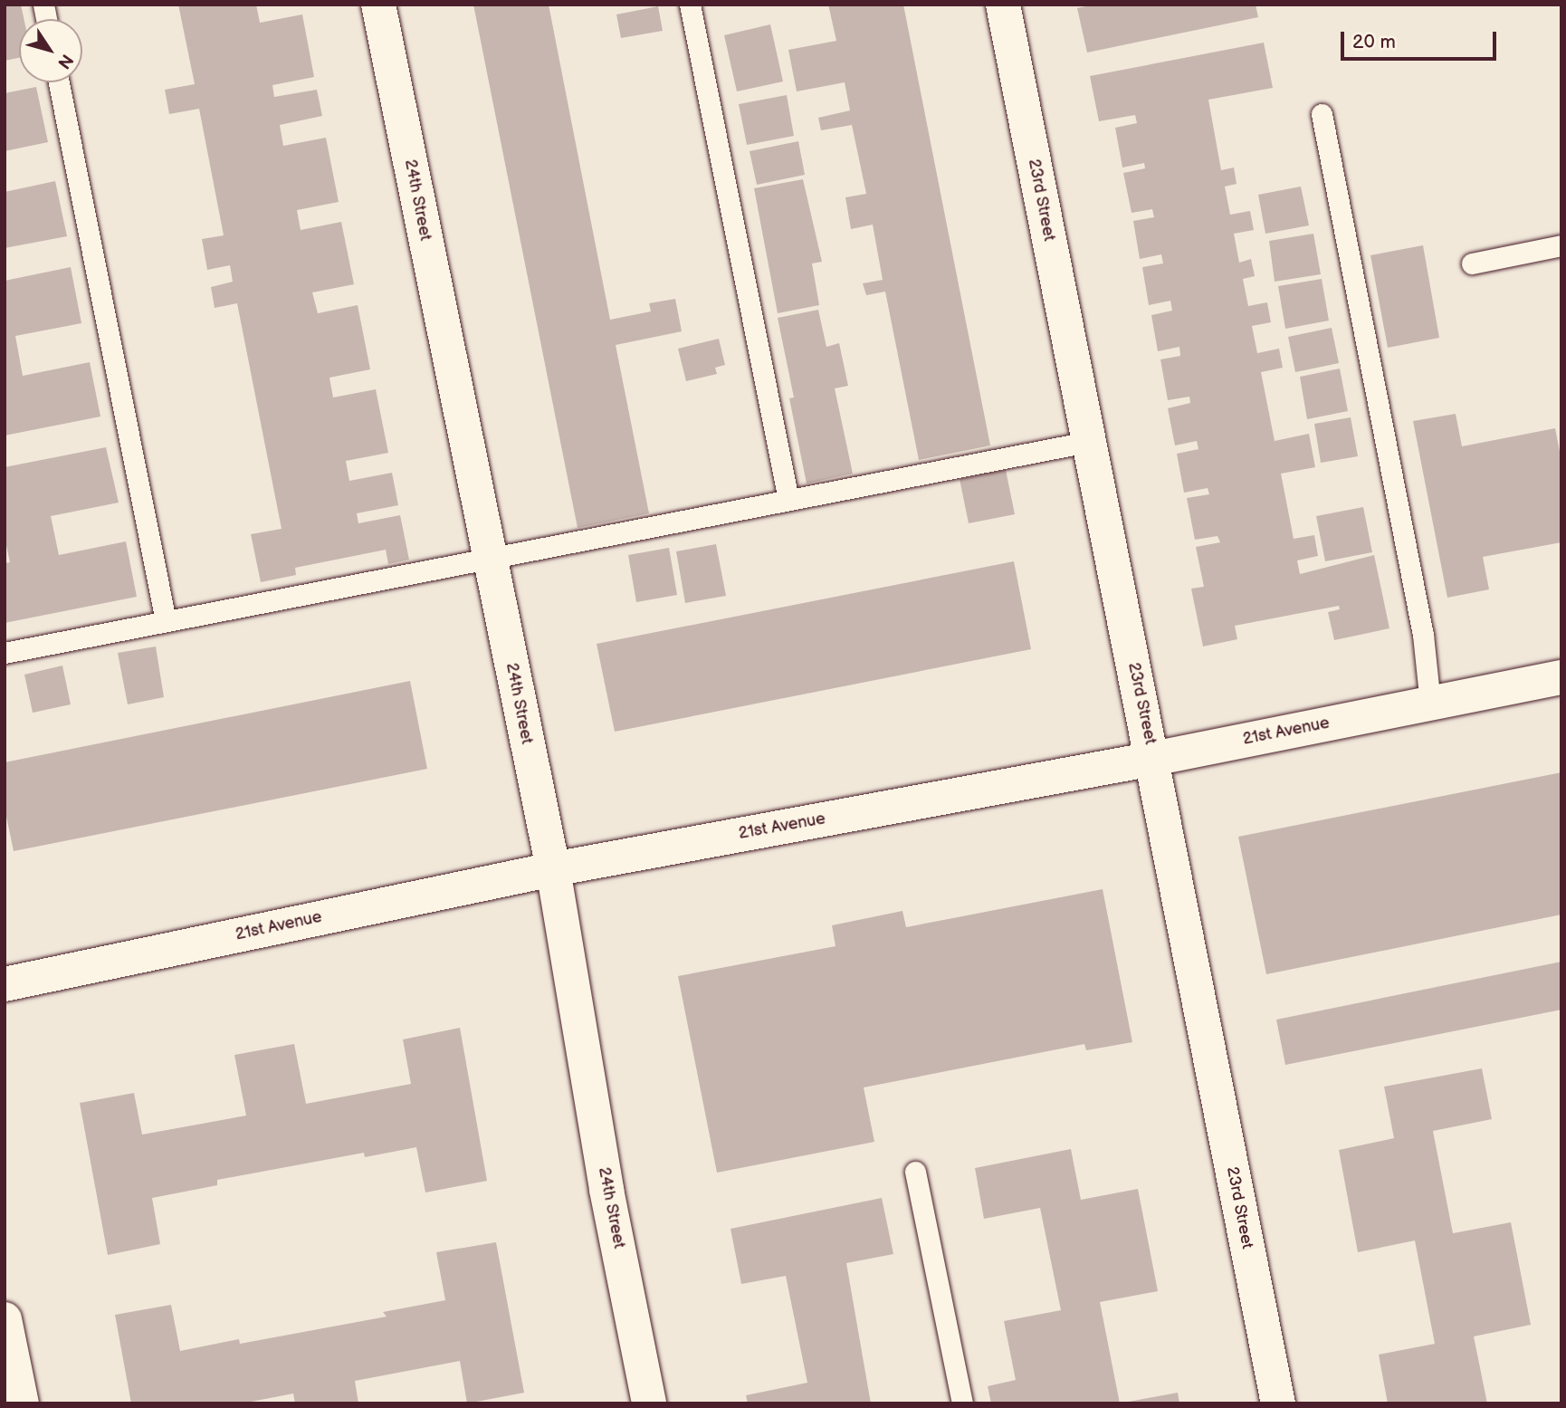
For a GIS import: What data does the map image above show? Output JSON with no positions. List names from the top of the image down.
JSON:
{
  "streets": {
    "street": ["24th Street", "23rd Street", "21st Avenue"]
  },
  "crossings": [
    ["24th Street", "21st Avenue"],
    ["23rd Street", "21st Avenue"]
  ],
  "scale_bar": "20 m",
  "north": "bottom right"
}
